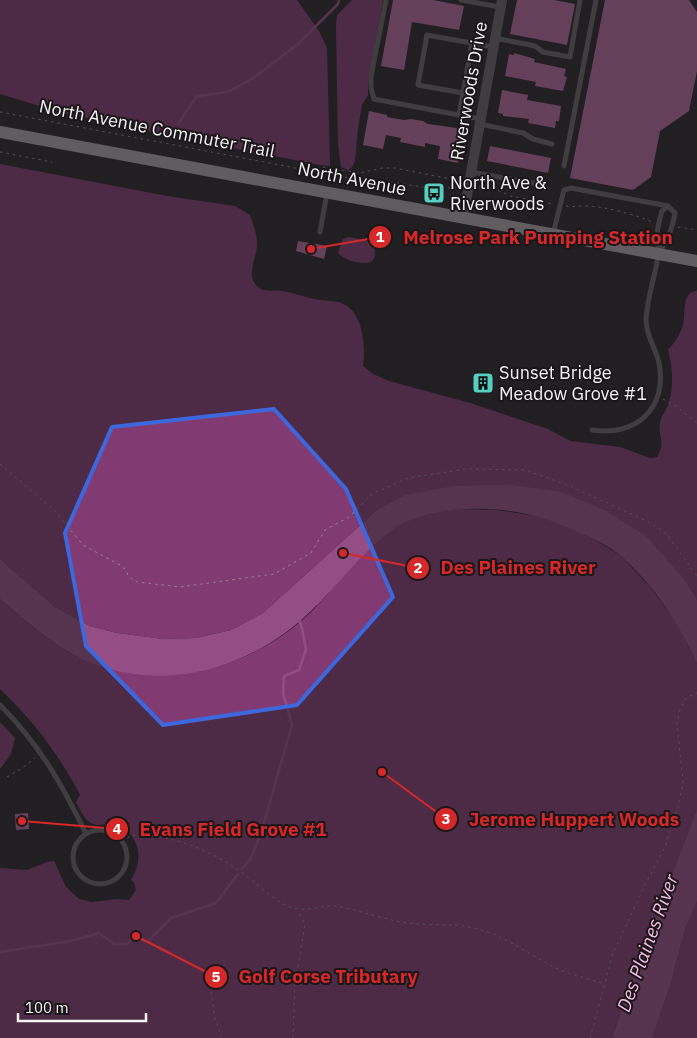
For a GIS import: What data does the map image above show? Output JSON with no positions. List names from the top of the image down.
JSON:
{
  "streets": {
    "main road": ["North Avenue"],
    "street": ["Riverwoods Drive"],
    "path": ["North Avenue Commuter Trail"]
  },
  "crossings": [
    ["Riverwoods Drive", "North Avenue"]
  ],
  "water": ["Des Plaines River"],
  "places": {
    "bus stop": ["North Ave & Riverwoods"],
    "other": [
      "Melrose Park Pumping Station",
      "Des Plaines River",
      "Jerome Huppert Woods",
      "Evans Field Grove #1",
      "Golf Corse Tributary"
    ],
    "building": ["Sunset Bridge Meadow Grove #1"]
  },
  "scale_bar": "100 m"
}
